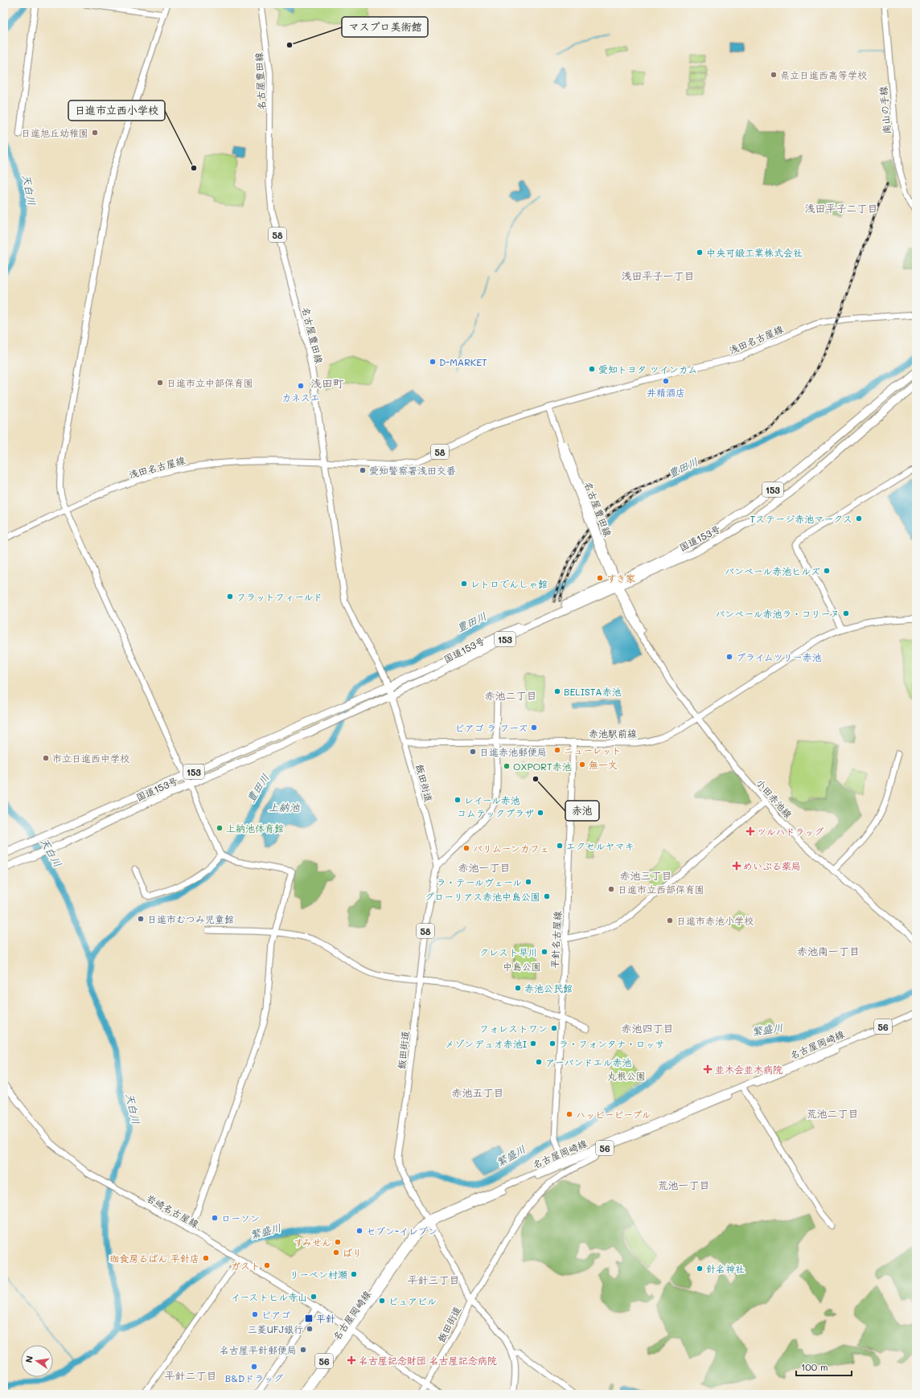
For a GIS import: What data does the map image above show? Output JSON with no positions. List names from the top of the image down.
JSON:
{
  "streets": {
    "highway": ["153", "国道153号"],
    "street": [
      "名古屋豊田線",
      "南山の手線",
      "58",
      "浅田名古屋線",
      "赤池駅前線",
      "飯田街道",
      "小田赤池線",
      "平針名古屋線",
      "56",
      "名古屋岡崎線",
      "岩崎名古屋線"
    ]
  },
  "crossings": [
    ["名古屋豊田線", "58"],
    ["名古屋豊田線", "浅田名古屋線"],
    ["名古屋豊田線", "国道153号"],
    ["名古屋豊田線", "飯田街道"],
    ["名古屋豊田線", "小田赤池線"],
    ["58", "浅田名古屋線"],
    ["国道153号", "飯田街道"],
    ["国道153号", "小田赤池線"],
    ["赤池駅前線", "飯田街道"],
    ["赤池駅前線", "小田赤池線"],
    ["赤池駅前線", "平針名古屋線"],
    ["飯田街道", "名古屋岡崎線"],
    ["飯田街道", "岩崎名古屋線"],
    ["平針名古屋線", "名古屋岡崎線"],
    ["名古屋岡崎線", "岩崎名古屋線"]
  ],
  "districts": [
    "浅田平子二丁目",
    "浅田平子一丁目",
    "浅田町",
    "赤池二丁目",
    "赤池一丁目",
    "赤池三丁目",
    "赤池南一丁目",
    "赤池四丁目",
    "赤池五丁目",
    "荒池二丁目",
    "荒池一丁目",
    "平針三丁目",
    "平針二丁目"
  ],
  "water": [
    "天白川",
    "豊田川",
    "上納池",
    "繁盛川"
  ],
  "parks": ["中島公園", "丸根公園"],
  "places": {
    "other": [
      "マスプロ美術館",
      "県立日進西高等学校",
      "日進旭丘幼稚園",
      "日進市立西小学校",
      "中央可鍛工業株式会社",
      "D-MARKET",
      "愛知トヨタ ツインカム",
      "井精酒店",
      "日進市立中部保育園",
      "カネスエ",
      "愛知警察署浅田交番",
      "Tステージ赤池マークス",
      "バンベール赤池ヒルズ",
      "すき家",
      "レトロでんしゃ館",
      "フラットフィールド",
      "バンベール赤池ラ・コリーヌ",
      "プライムツリー赤池",
      "BELISTA赤池",
      "ピアゴ ラ フーズ",
      "ニューレット",
      "日進赤池郵便局",
      "市立日進西中学校",
      "無一文",
      "OXPORT赤池",
      "赤池",
      "レイール赤池",
      "コムテックプラザ",
      "上納池体育館",
      "エクセルヤマキ",
      "バリムーンカフェ",
      "ラ・テールヴェール",
      "日進市立西部保育園",
      "グローリアス赤池中島公園",
      "日進市むつみ児童館",
      "日進市赤池小学校",
      "クレスト早川",
      "赤池公民館",
      "フォレストワン",
      "メゾンデュオ赤池I",
      "ラ・フォンタナ・ロッサ",
      "アーバンドエル赤池",
      "ハッピーピープル",
      "ローソン",
      "セブン-イレブン",
      "すみせん",
      "ばり",
      "珈食房るぱん 平針店",
      "ガスト",
      "針名神社",
      "リーベン村瀬",
      "イーストヒル寺山",
      "ピュアビル",
      "ピアゴ",
      "三菱UFJ銀行",
      "名古屋平針郵便局",
      "B&Dドラッグ"
    ],
    "health": [
      "ツルハドラッグ",
      "めいぷる薬局",
      "並木会並木病院",
      "名古屋記念財団 名古屋記念病院"
    ],
    "transit": ["平針"]
  },
  "scale_bar": "100 m",
  "north": "left"
}
